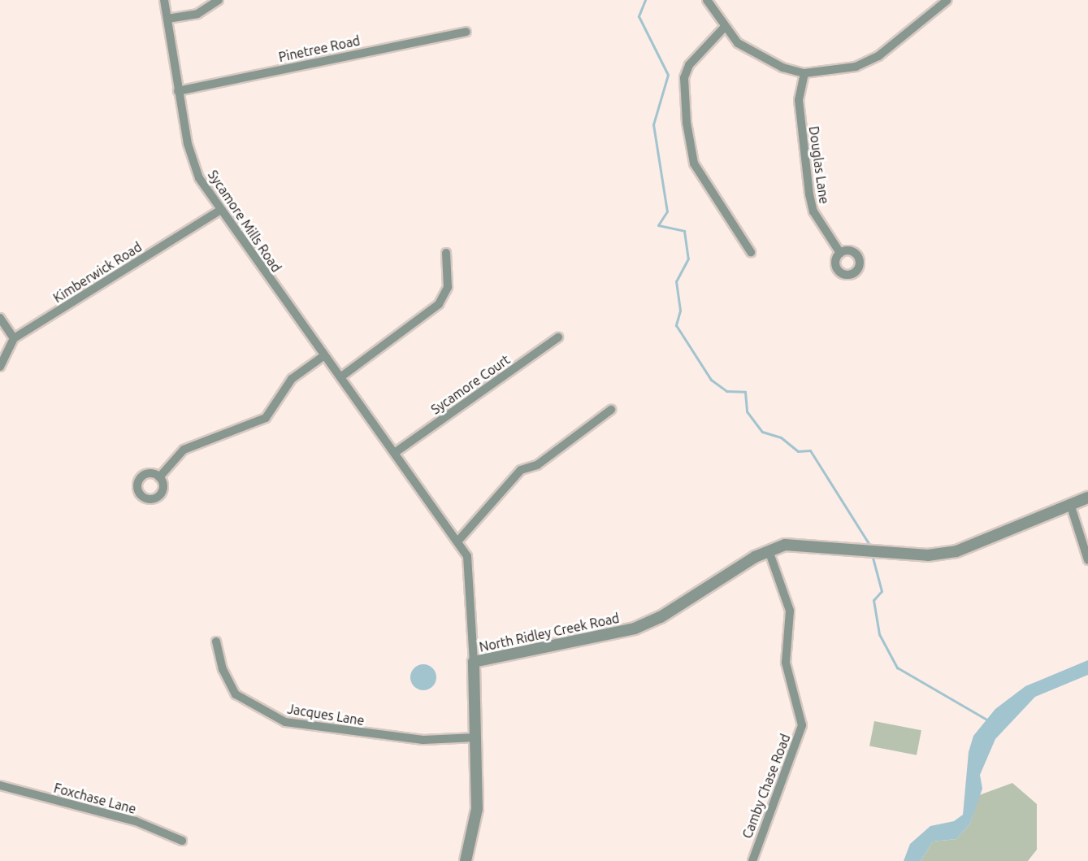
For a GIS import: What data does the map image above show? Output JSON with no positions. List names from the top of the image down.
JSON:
{
  "streets": {
    "street": [
      "Pinetree Road",
      "Douglas Lane",
      "Sycamore Mills Road",
      "Kimberwick Road",
      "Sycamore Court",
      "North Ridley Creek Road",
      "Jacques Lane",
      "Camby Chase Road",
      "Foxchase Lane"
    ]
  },
  "crossings": [
    ["Pinetree Road", "Sycamore Mills Road"],
    ["Sycamore Mills Road", "Kimberwick Road"],
    ["Sycamore Mills Road", "Sycamore Court"],
    ["Sycamore Mills Road", "North Ridley Creek Road"],
    ["North Ridley Creek Road", "Jacques Lane"],
    ["North Ridley Creek Road", "Camby Chase Road"]
  ]
}
